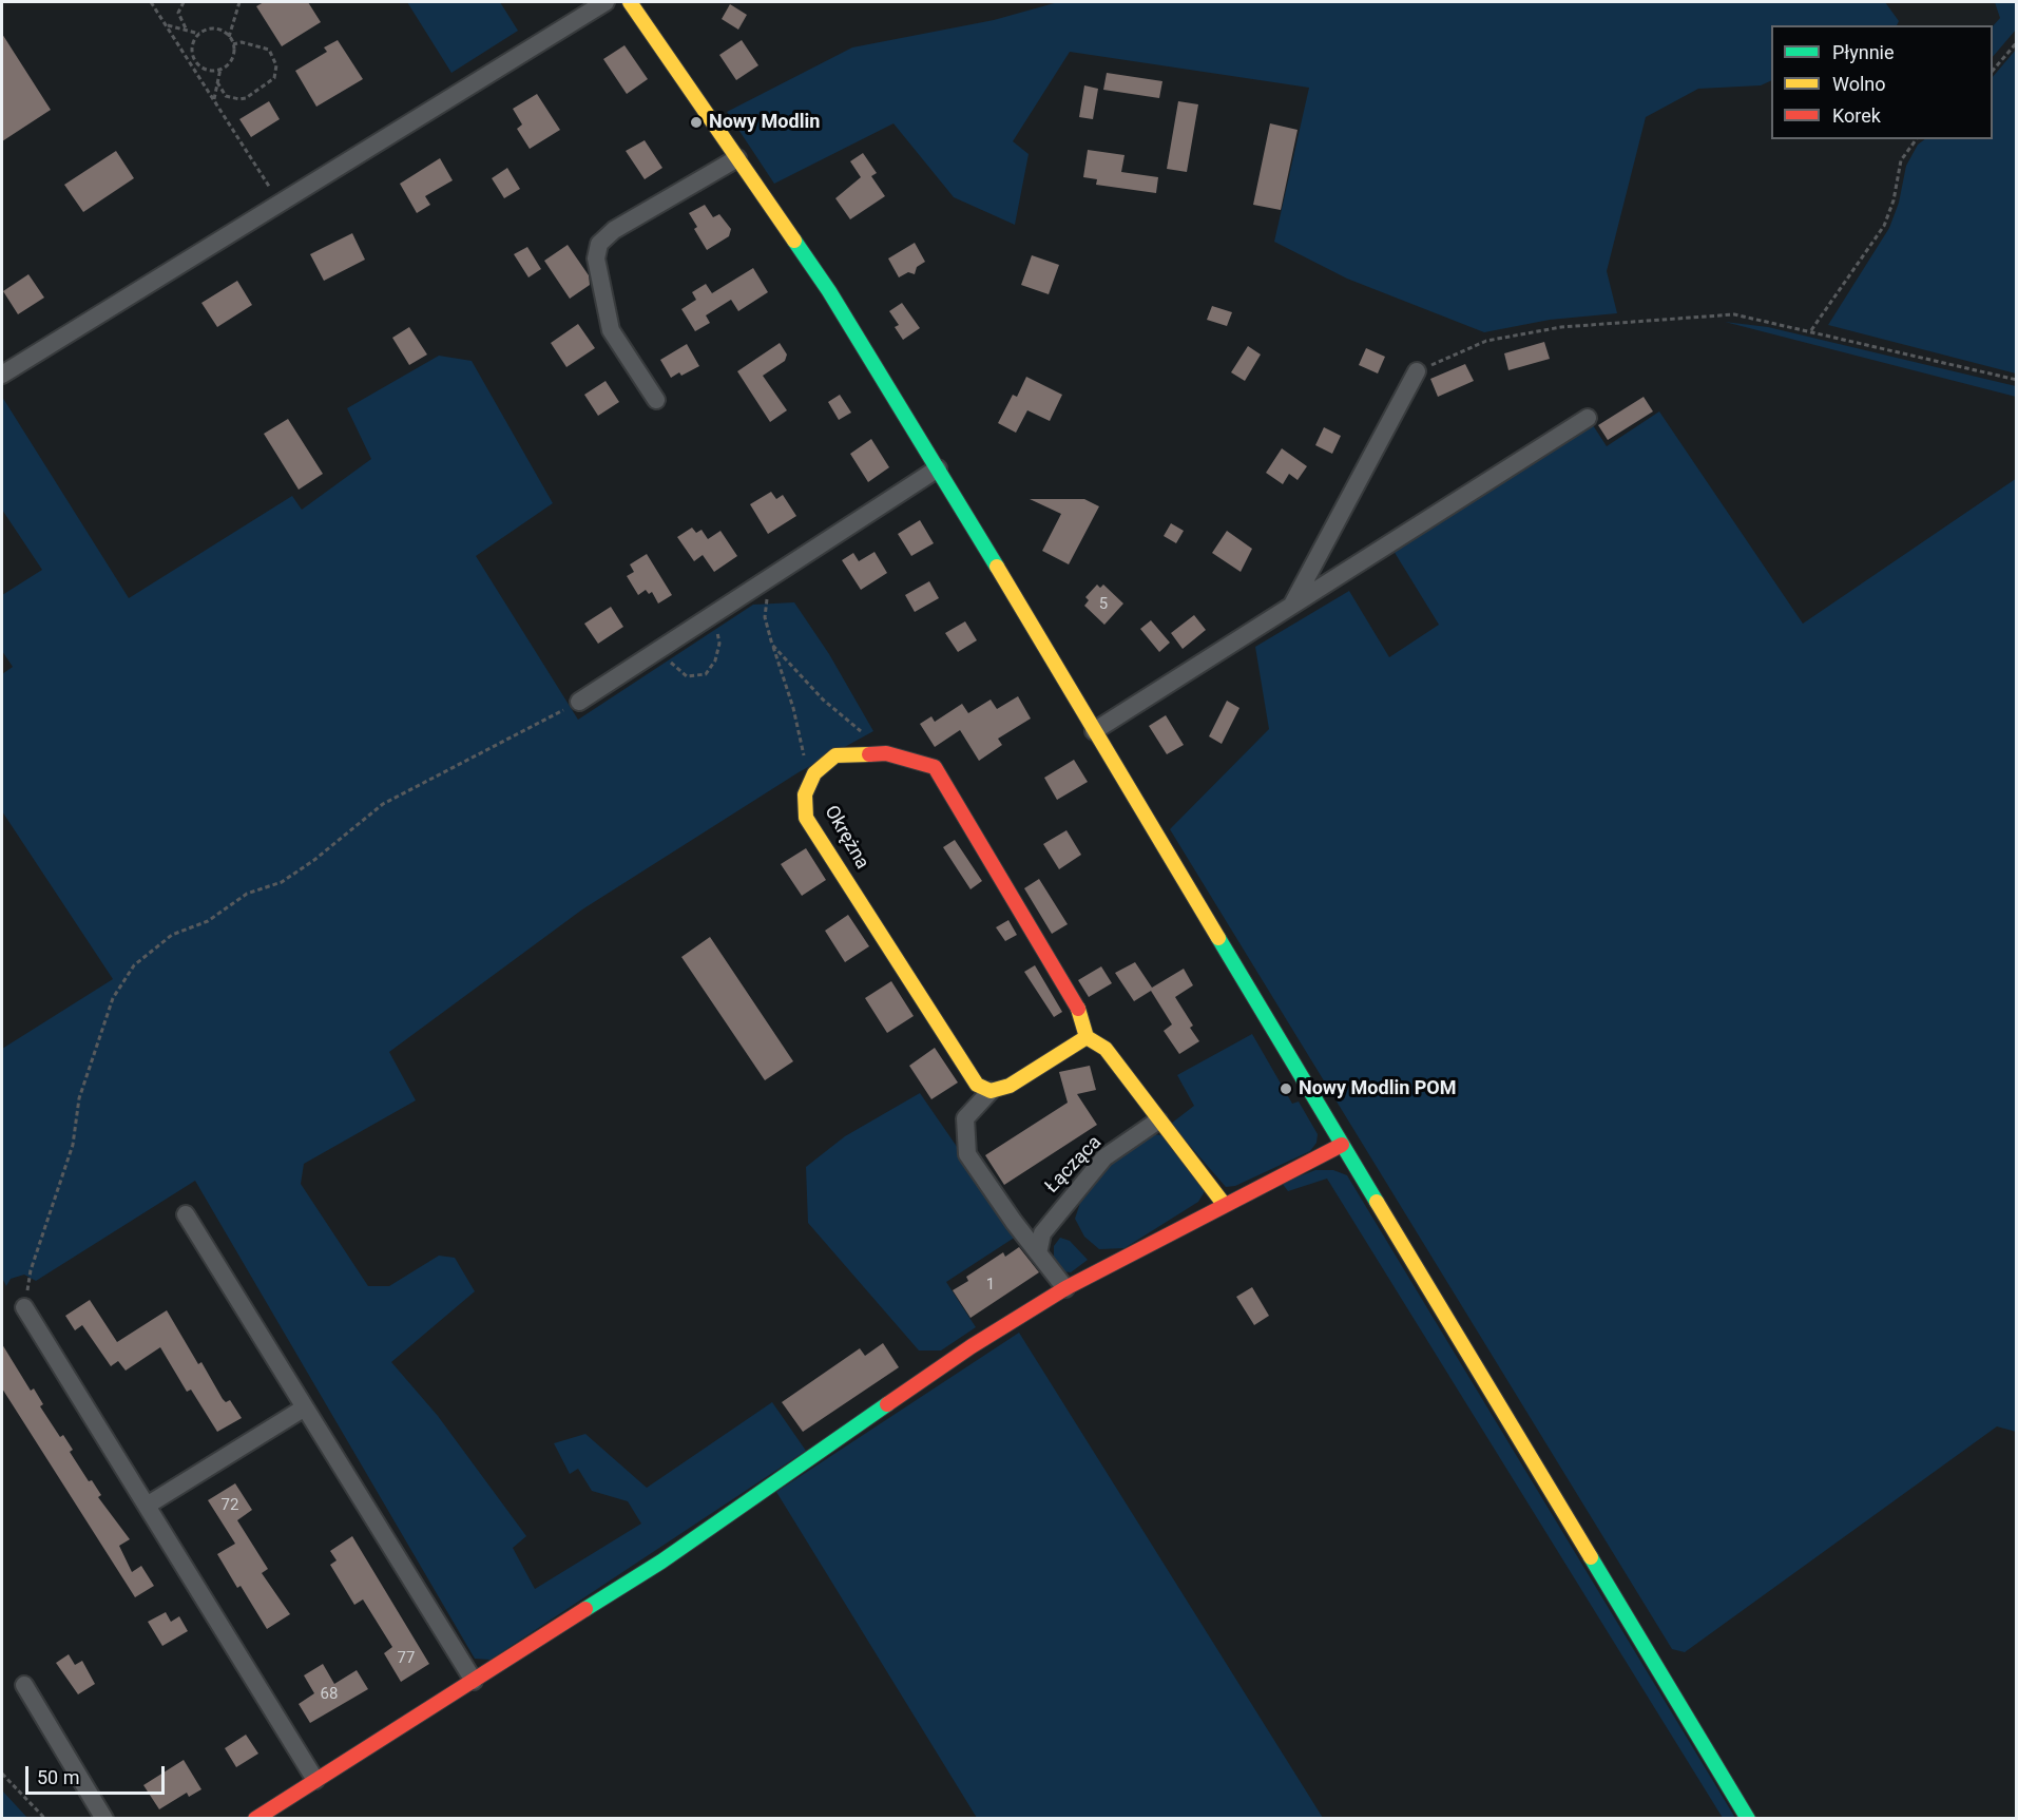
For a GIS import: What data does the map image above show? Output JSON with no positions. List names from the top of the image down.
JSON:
{
  "streets": {
    "street": ["Okrężna", "Łącząca"]
  },
  "places": ["Nowy Modlin", "Nowy Modlin POM"],
  "house_numbers": [
    "5",
    "1",
    "72",
    "77",
    "68"
  ],
  "legend": ["Płynnie", "Wolno", "Korek"],
  "scale_bar": "50 m"
}
